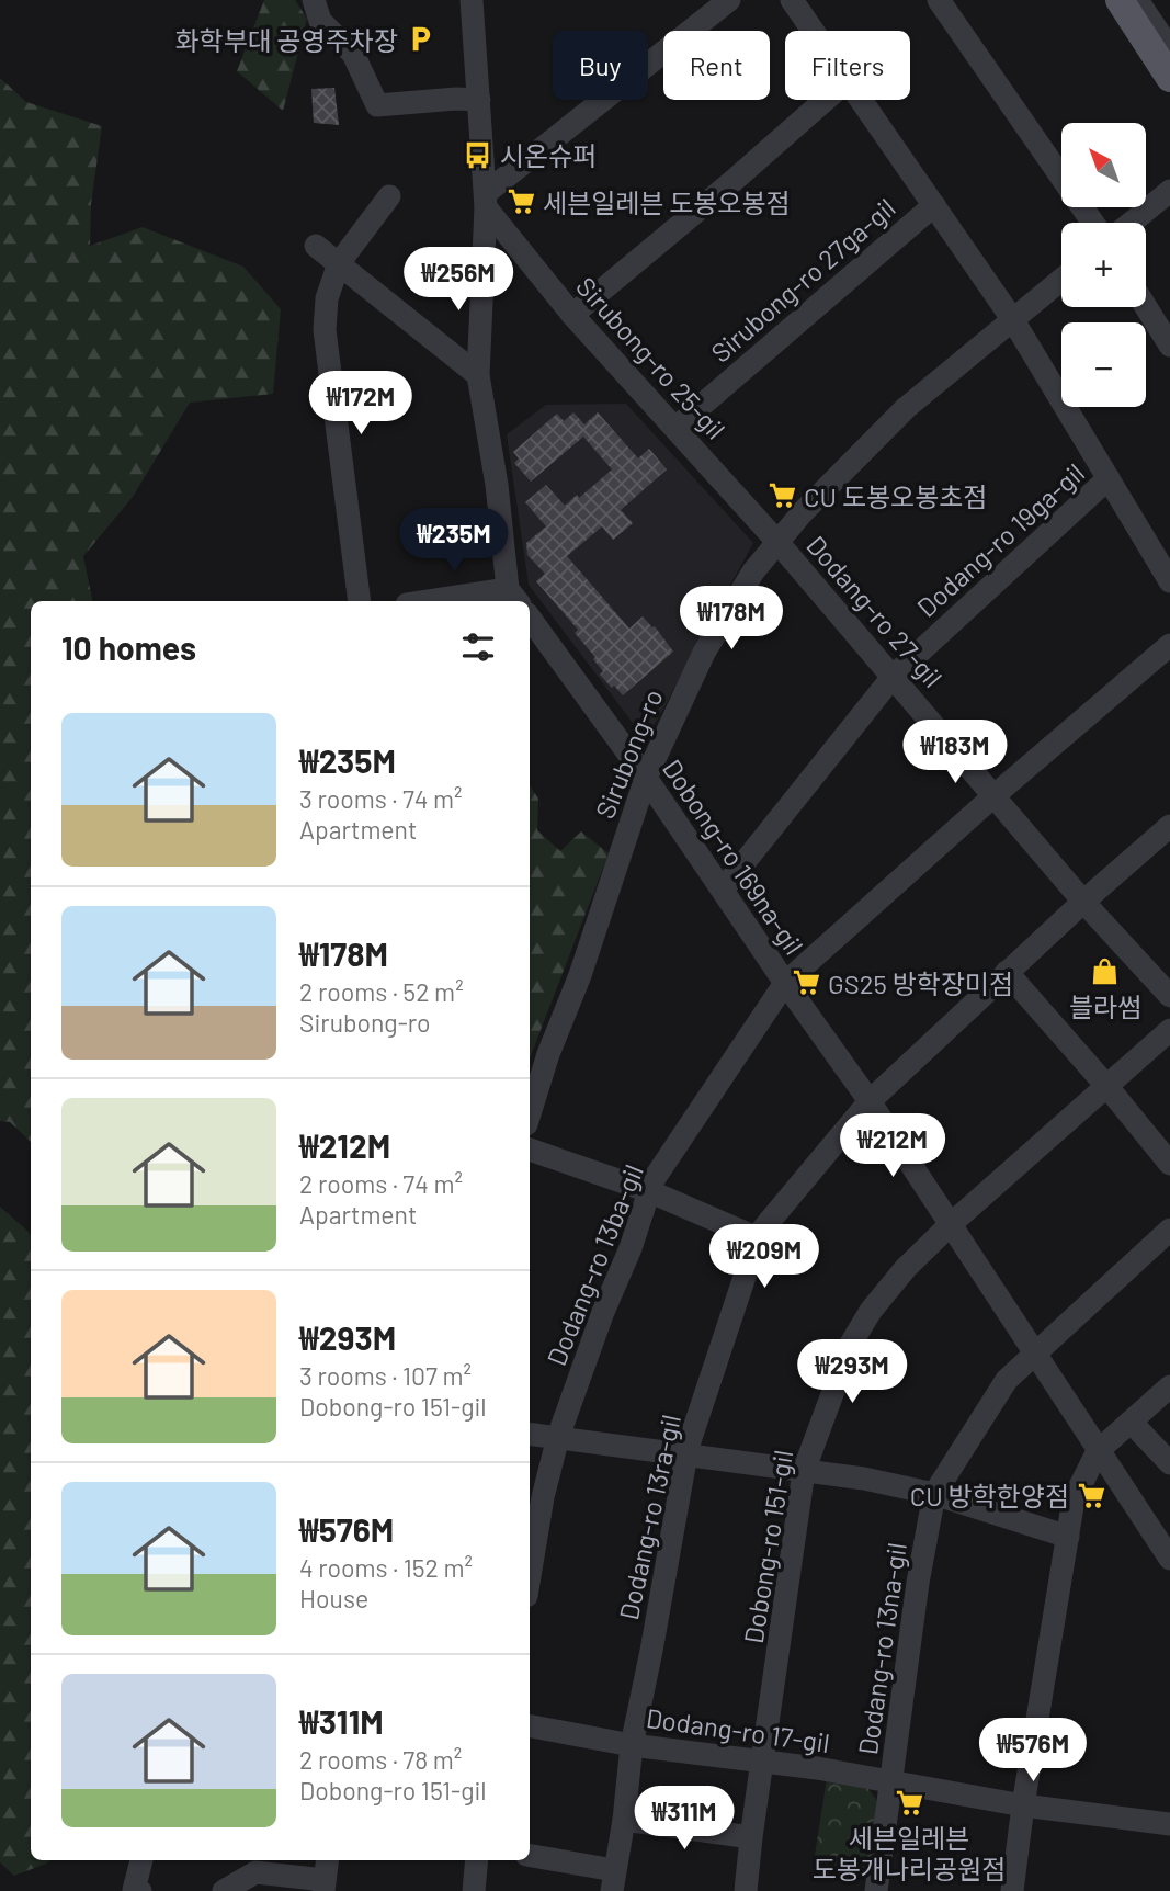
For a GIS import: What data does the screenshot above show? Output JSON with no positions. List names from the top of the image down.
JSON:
{
  "streets": {
    "street": [
      "Sirubong-ro 27ga-gil",
      "Sirubong-ro 25-gil",
      "Dodang-ro 19ga-gil",
      "Dodang-ro 27-gil",
      "Sirubong-ro",
      "Dobong-ro 169na-gil",
      "Dodang-ro 13ba-gil",
      "Dodang-ro 13ra-gil",
      "Dobong-ro 151-gil",
      "Dodang-ro 13na-gil",
      "Dodang-ro 17-gil"
    ]
  },
  "crossings": [
    ["Sirubong-ro 27ga-gil", "Sirubong-ro 25-gil"],
    ["Sirubong-ro 25-gil", "Dodang-ro 27-gil"],
    ["Sirubong-ro 25-gil", "Sirubong-ro"],
    ["Dodang-ro 19ga-gil", "Dodang-ro 27-gil"],
    ["Dodang-ro 19ga-gil", "Dobong-ro 169na-gil"],
    ["Dodang-ro 27-gil", "Sirubong-ro"],
    ["Dodang-ro 27-gil", "Dodang-ro 13ba-gil"],
    ["Dodang-ro 27-gil", "Dodang-ro 13ra-gil"],
    ["Sirubong-ro", "Dobong-ro 169na-gil"],
    ["Dobong-ro 169na-gil", "Dodang-ro 13ba-gil"],
    ["Dobong-ro 169na-gil", "Dodang-ro 13ra-gil"],
    ["Dobong-ro 169na-gil", "Dobong-ro 151-gil"],
    ["Dobong-ro 169na-gil", "Dodang-ro 13na-gil"],
    ["Dodang-ro 13ra-gil", "Dodang-ro 17-gil"],
    ["Dobong-ro 151-gil", "Dodang-ro 17-gil"],
    ["Dodang-ro 13na-gil", "Dodang-ro 17-gil"]
  ],
  "places": {
    "parking": ["화학부대 공영주차장"],
    "bus stop": ["시온슈퍼"],
    "supermarket": [
      "세븐일레븐 도봉오봉점",
      "CU 도봉오봉초점",
      "GS25 방학장미점",
      "CU 방학한양점",
      "세븐일레븐 도봉개나리공원점"
    ],
    "shop": ["블라썸"]
  },
  "north": "top left",
  "page": {
    "chip": ["Buy", "Rent", "Filters"],
    "map_buttons": ["+", "−"],
    "price": [
      "₩256M",
      "₩172M",
      "₩235M",
      "₩178M",
      "₩183M",
      "₩212M",
      "₩209M",
      "₩293M",
      "₩576M",
      "₩311M"
    ],
    "heading": "10 homes",
    "list": [
      {
        "name": "₩235M",
        "note": "3 rooms · 74 m² · Apartment"
      },
      {
        "name": "₩178M",
        "note": "2 rooms · 52 m² · Sirubong-ro"
      },
      {
        "name": "₩212M",
        "note": "2 rooms · 74 m² · Apartment"
      },
      {
        "name": "₩293M",
        "note": "3 rooms · 107 m² · Dobong-ro 151-gil"
      },
      {
        "name": "₩576M",
        "note": "4 rooms · 152 m² · House"
      },
      {
        "name": "₩311M",
        "note": "2 rooms · 78 m² · Dobong-ro 151-gil"
      }
    ]
  }
}
